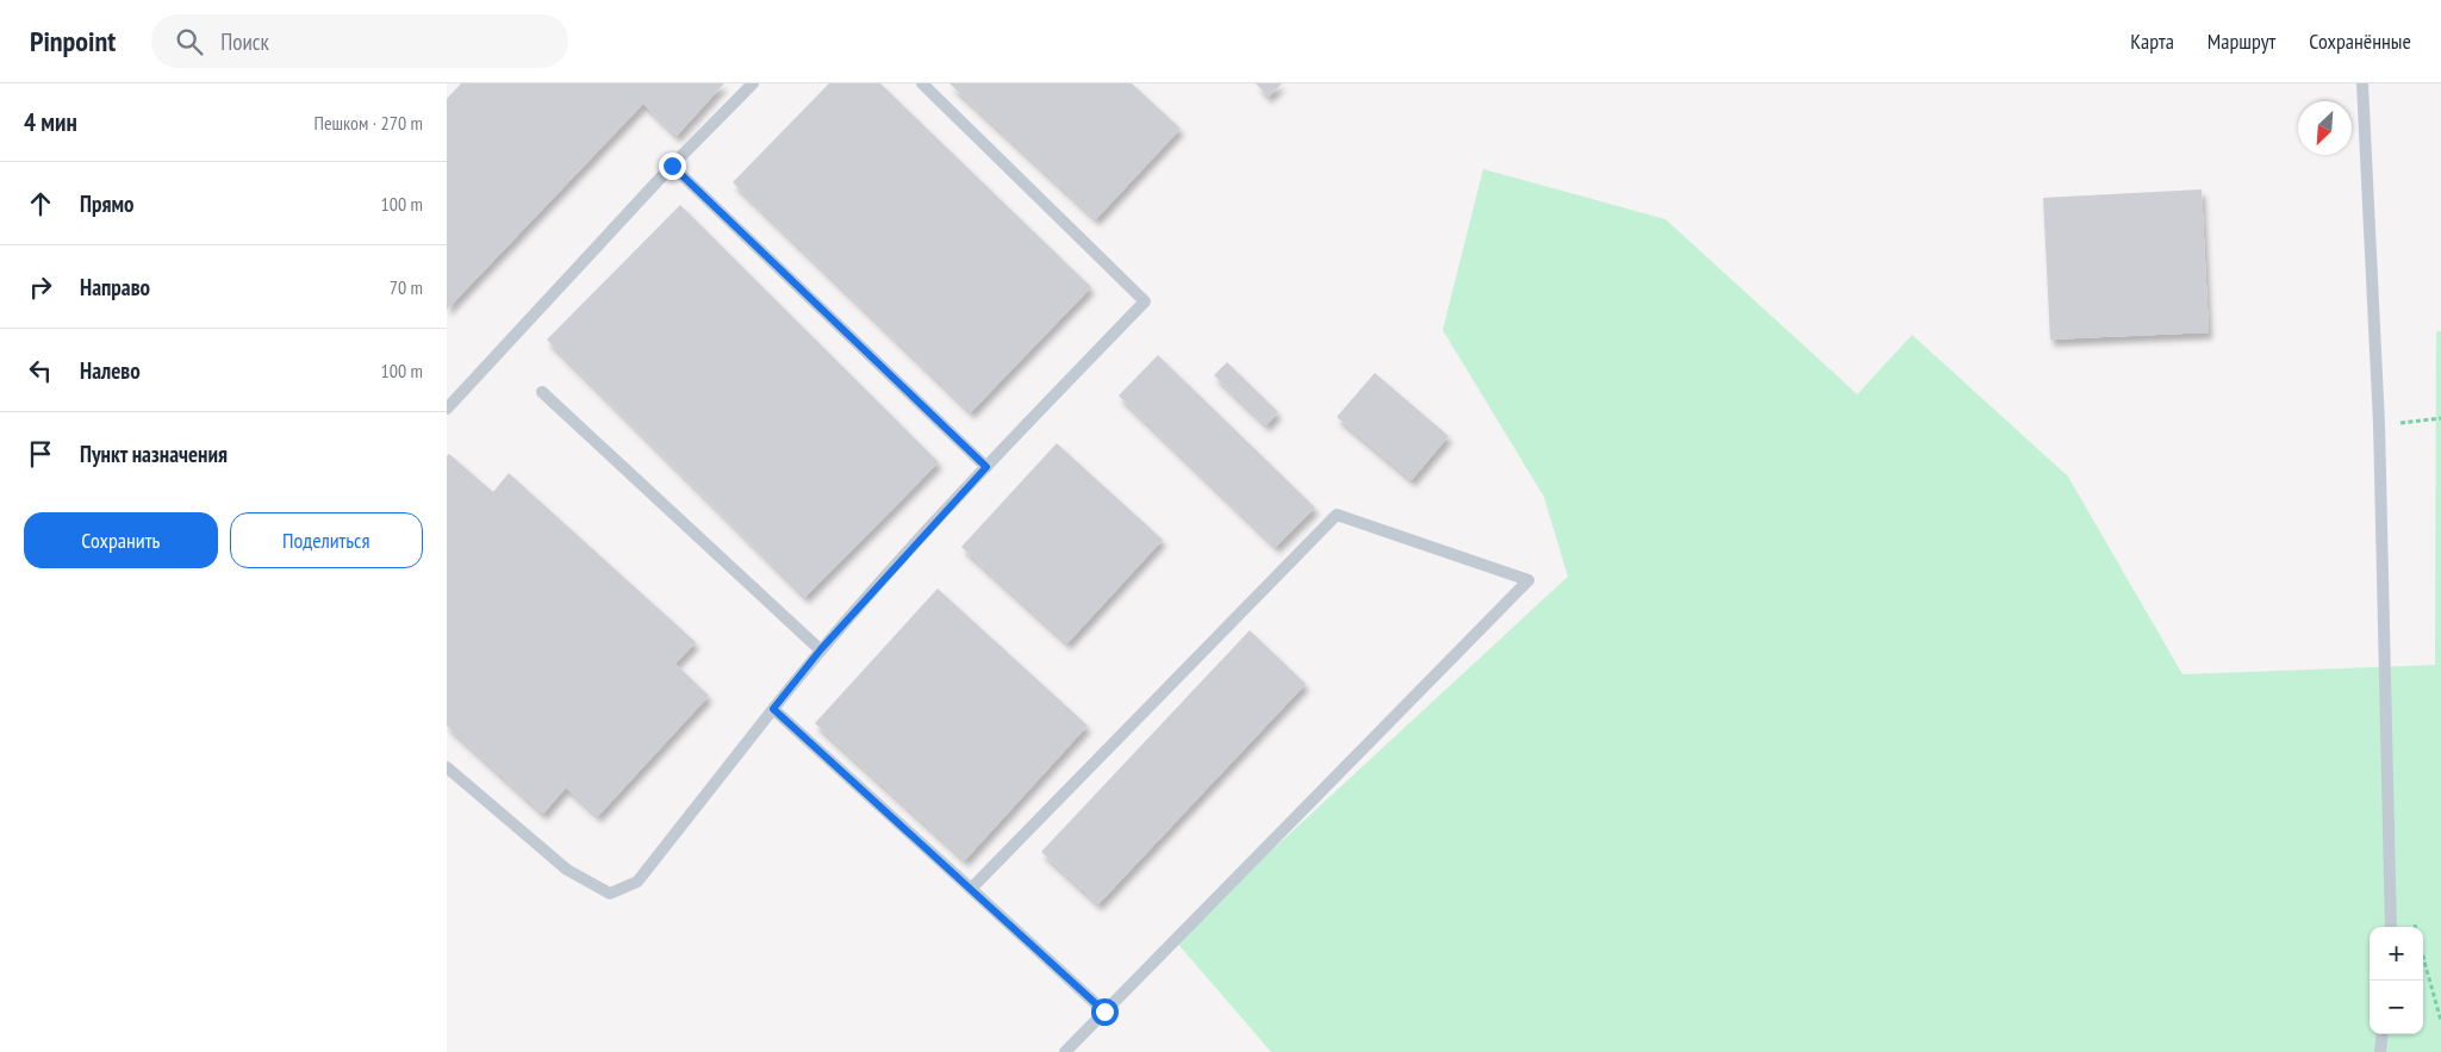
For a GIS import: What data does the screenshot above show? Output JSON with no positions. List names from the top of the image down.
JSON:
{
  "north": "bottom left",
  "page": {
    "header": "Pinpoint",
    "search": "Поиск",
    "nav": ["Карта", "Маршрут", "Сохранённые"],
    "heading": ["4 мин", "Пешком · 270 m"],
    "list": [
      ["Прямо", "100 m"],
      ["Направо", "70 m"],
      ["Налево", "100 m"],
      "Пункт назначения"
    ],
    "buttons": ["Сохранить", "Поделиться"],
    "map_buttons": ["+", "−"]
  }
}
